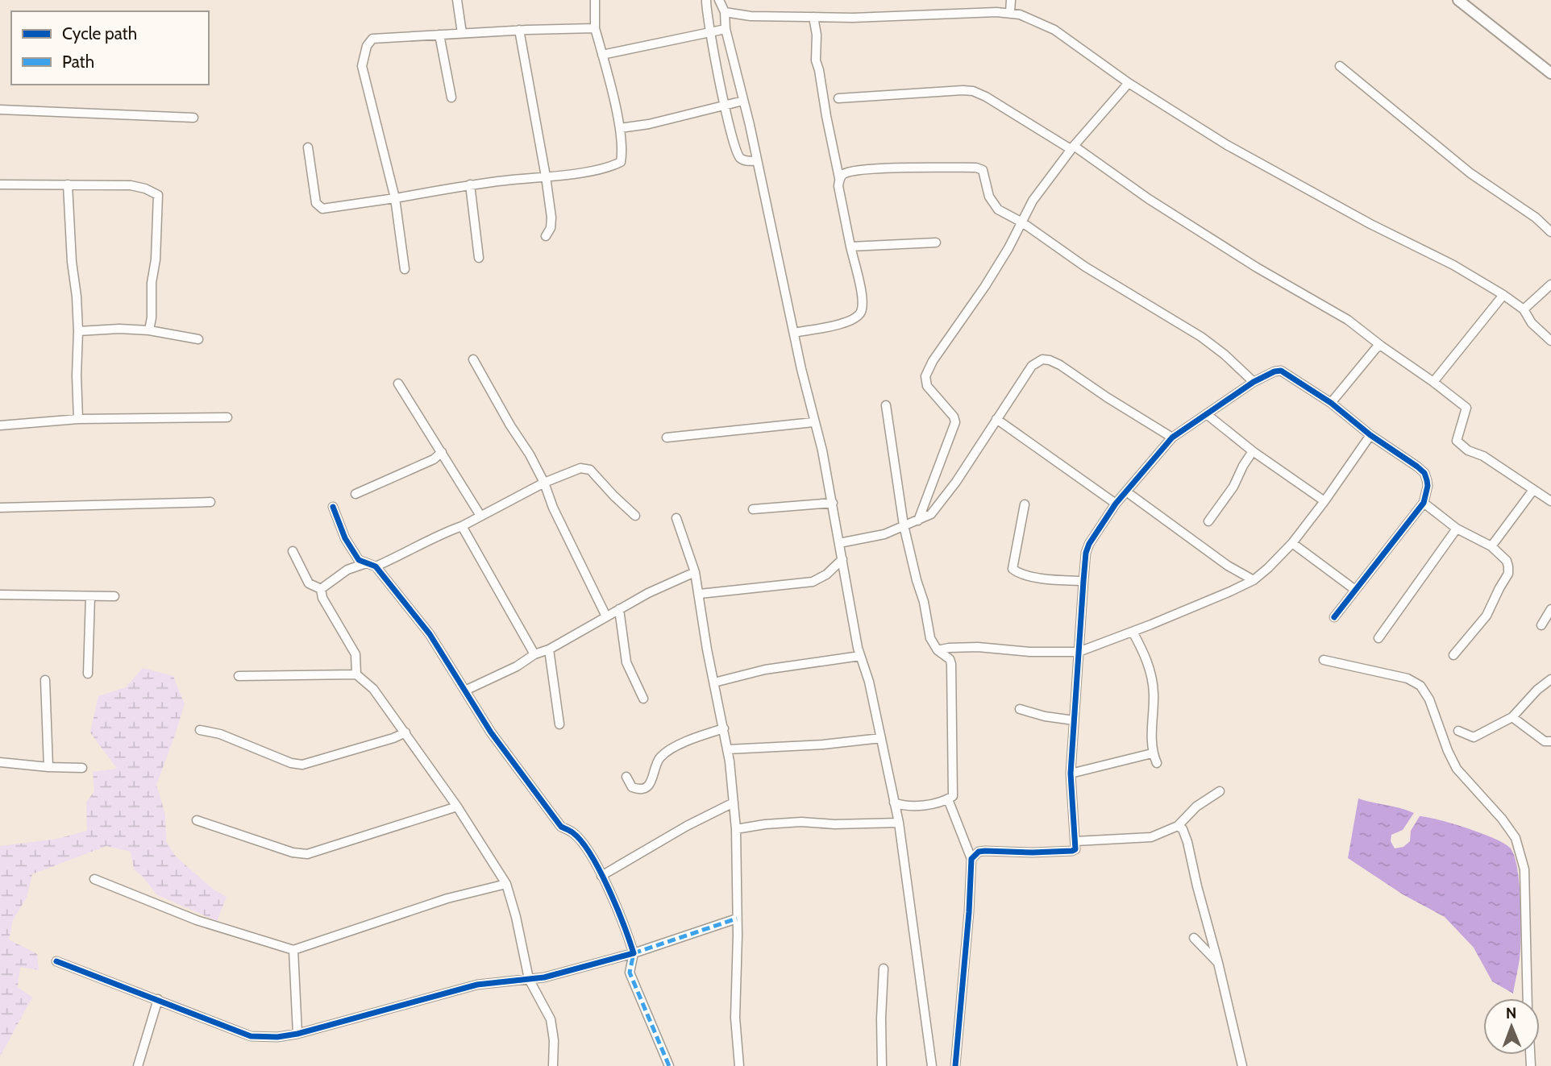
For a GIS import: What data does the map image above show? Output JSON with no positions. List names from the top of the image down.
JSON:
{
  "legend": ["Cycle path", "Path"],
  "north": "top"
}
